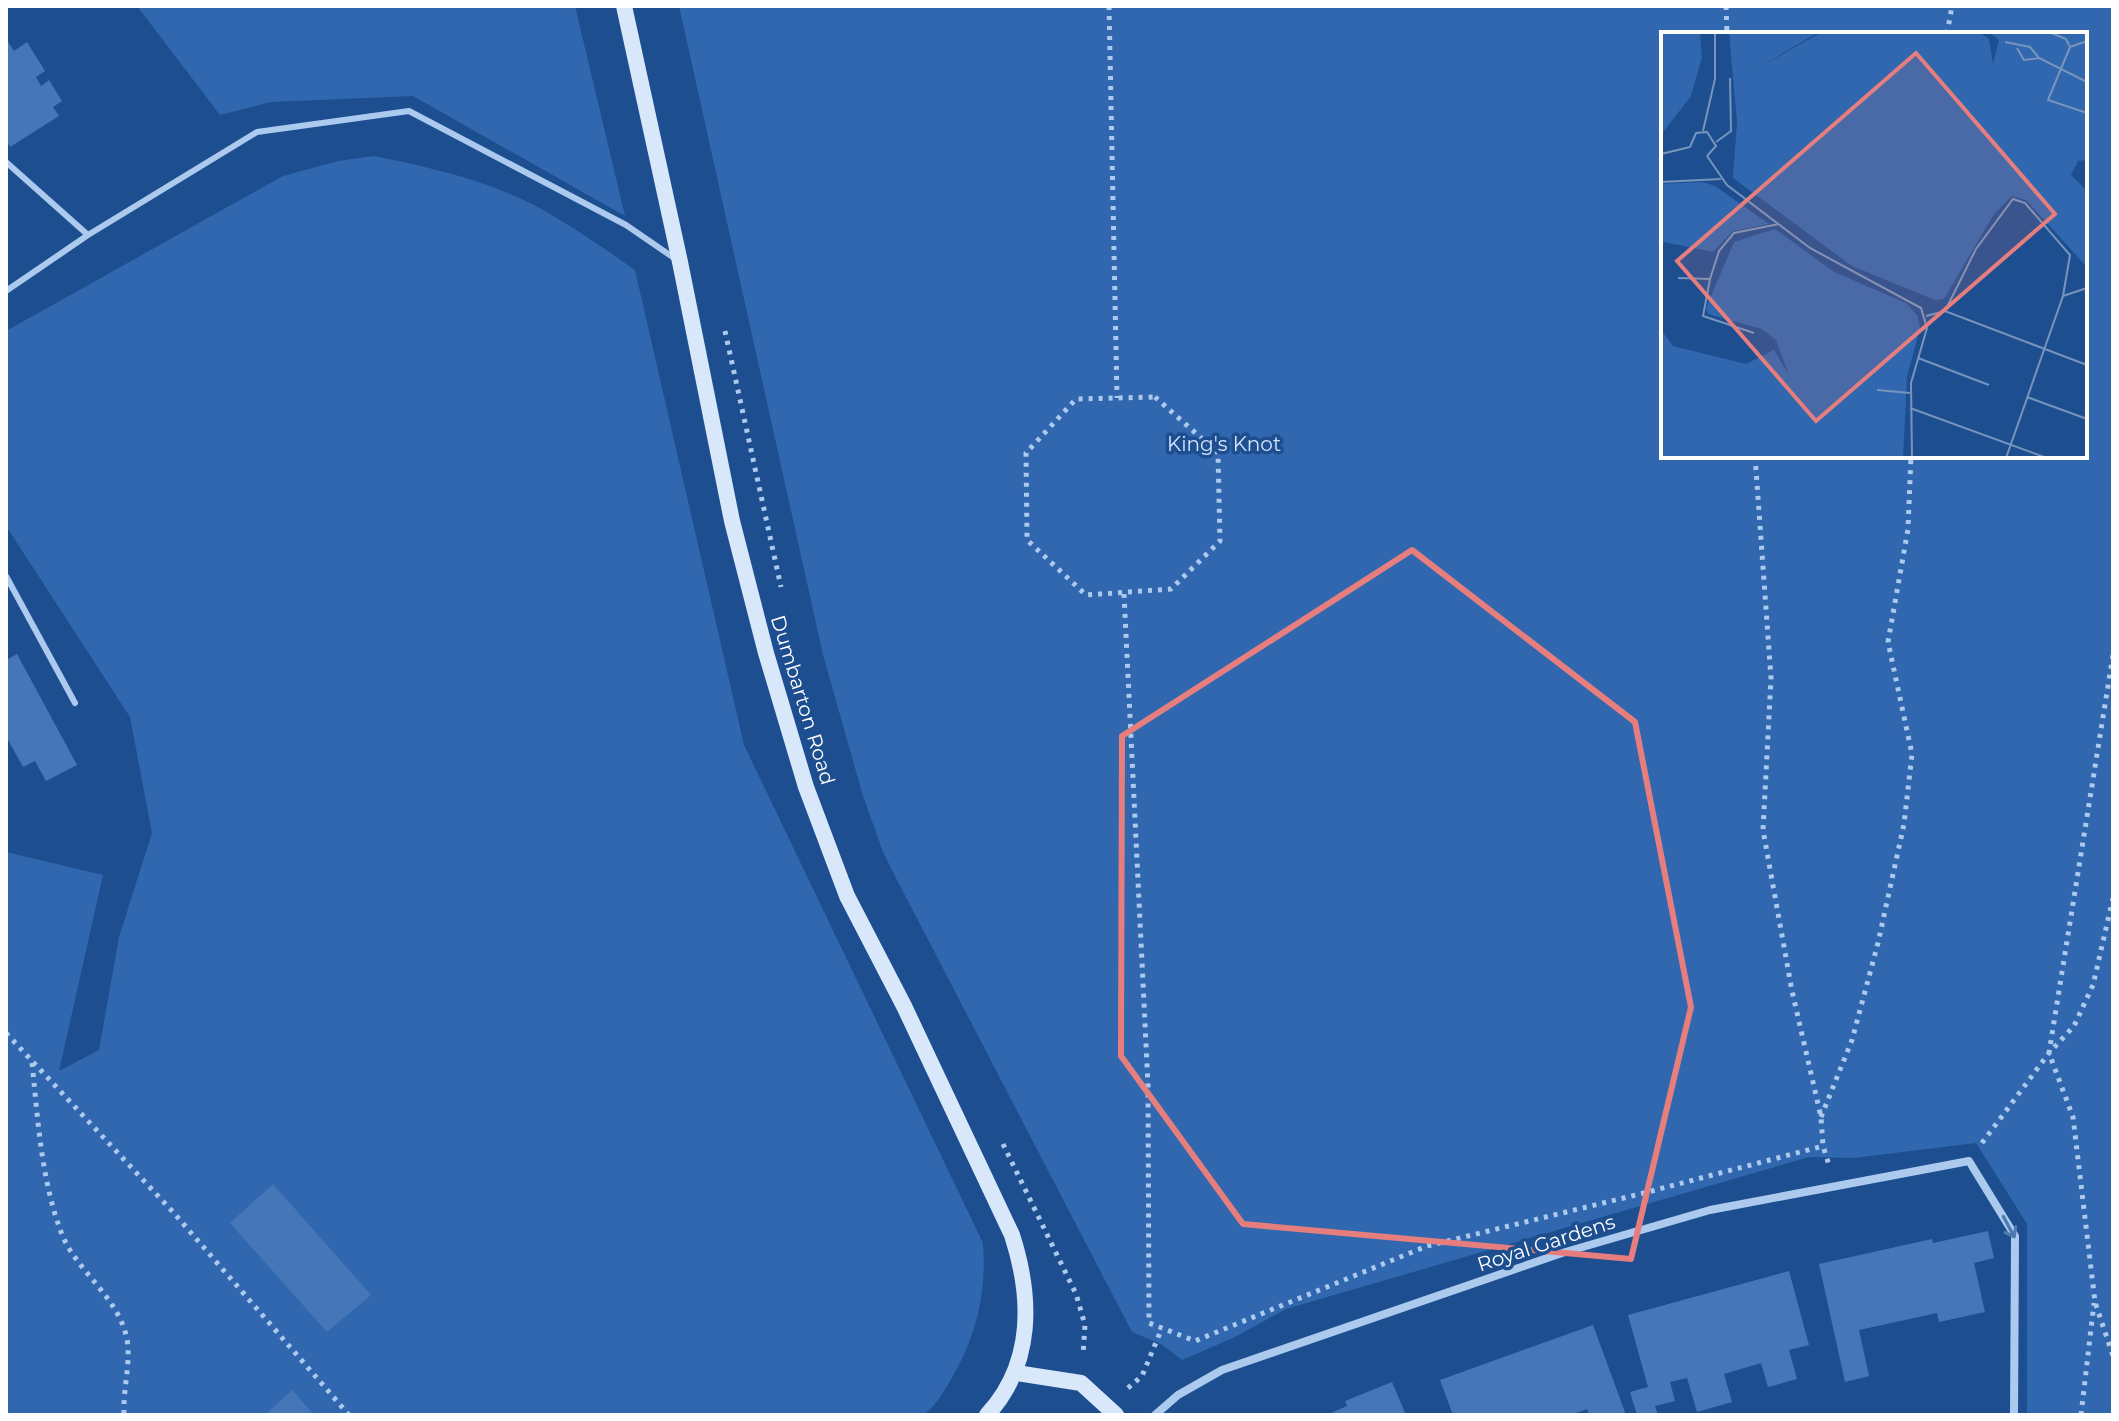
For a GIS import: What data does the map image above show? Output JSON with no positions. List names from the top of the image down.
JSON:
{
  "streets": {
    "main road": ["Dumbarton Road"],
    "street": ["Royal Gardens"]
  },
  "parks": ["King's Knot"]
}
